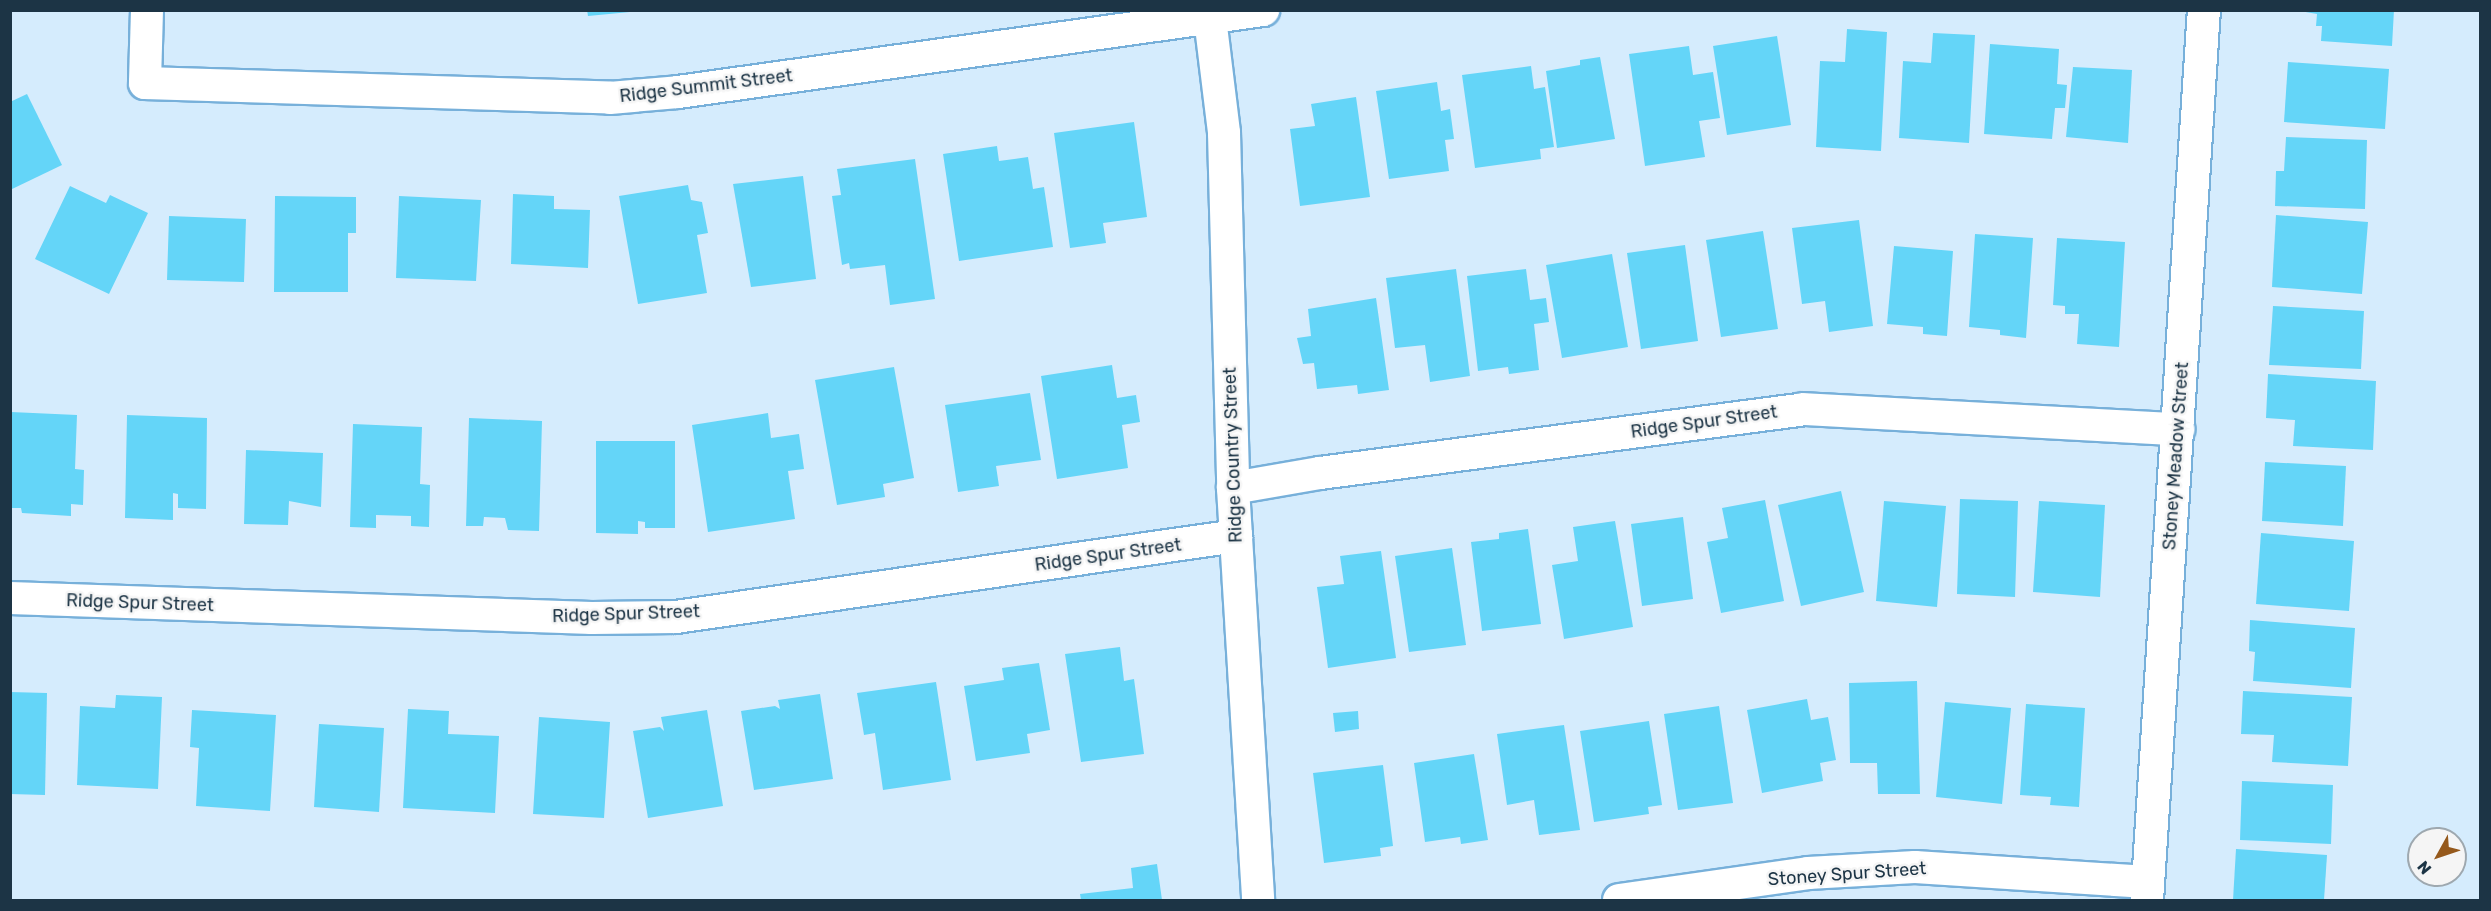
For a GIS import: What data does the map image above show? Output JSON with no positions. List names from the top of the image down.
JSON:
{
  "streets": {
    "street": [
      "Ridge Summit Street",
      "Ridge Spur Street",
      "Ridge Country Street",
      "Stoney Meadow Street",
      "Stoney Spur Street"
    ]
  },
  "crossings": [
    ["Ridge Summit Street", "Ridge Country Street"],
    ["Ridge Spur Street", "Ridge Country Street"],
    ["Ridge Spur Street", "Stoney Meadow Street"],
    ["Stoney Meadow Street", "Stoney Spur Street"]
  ],
  "north": "bottom left"
}
